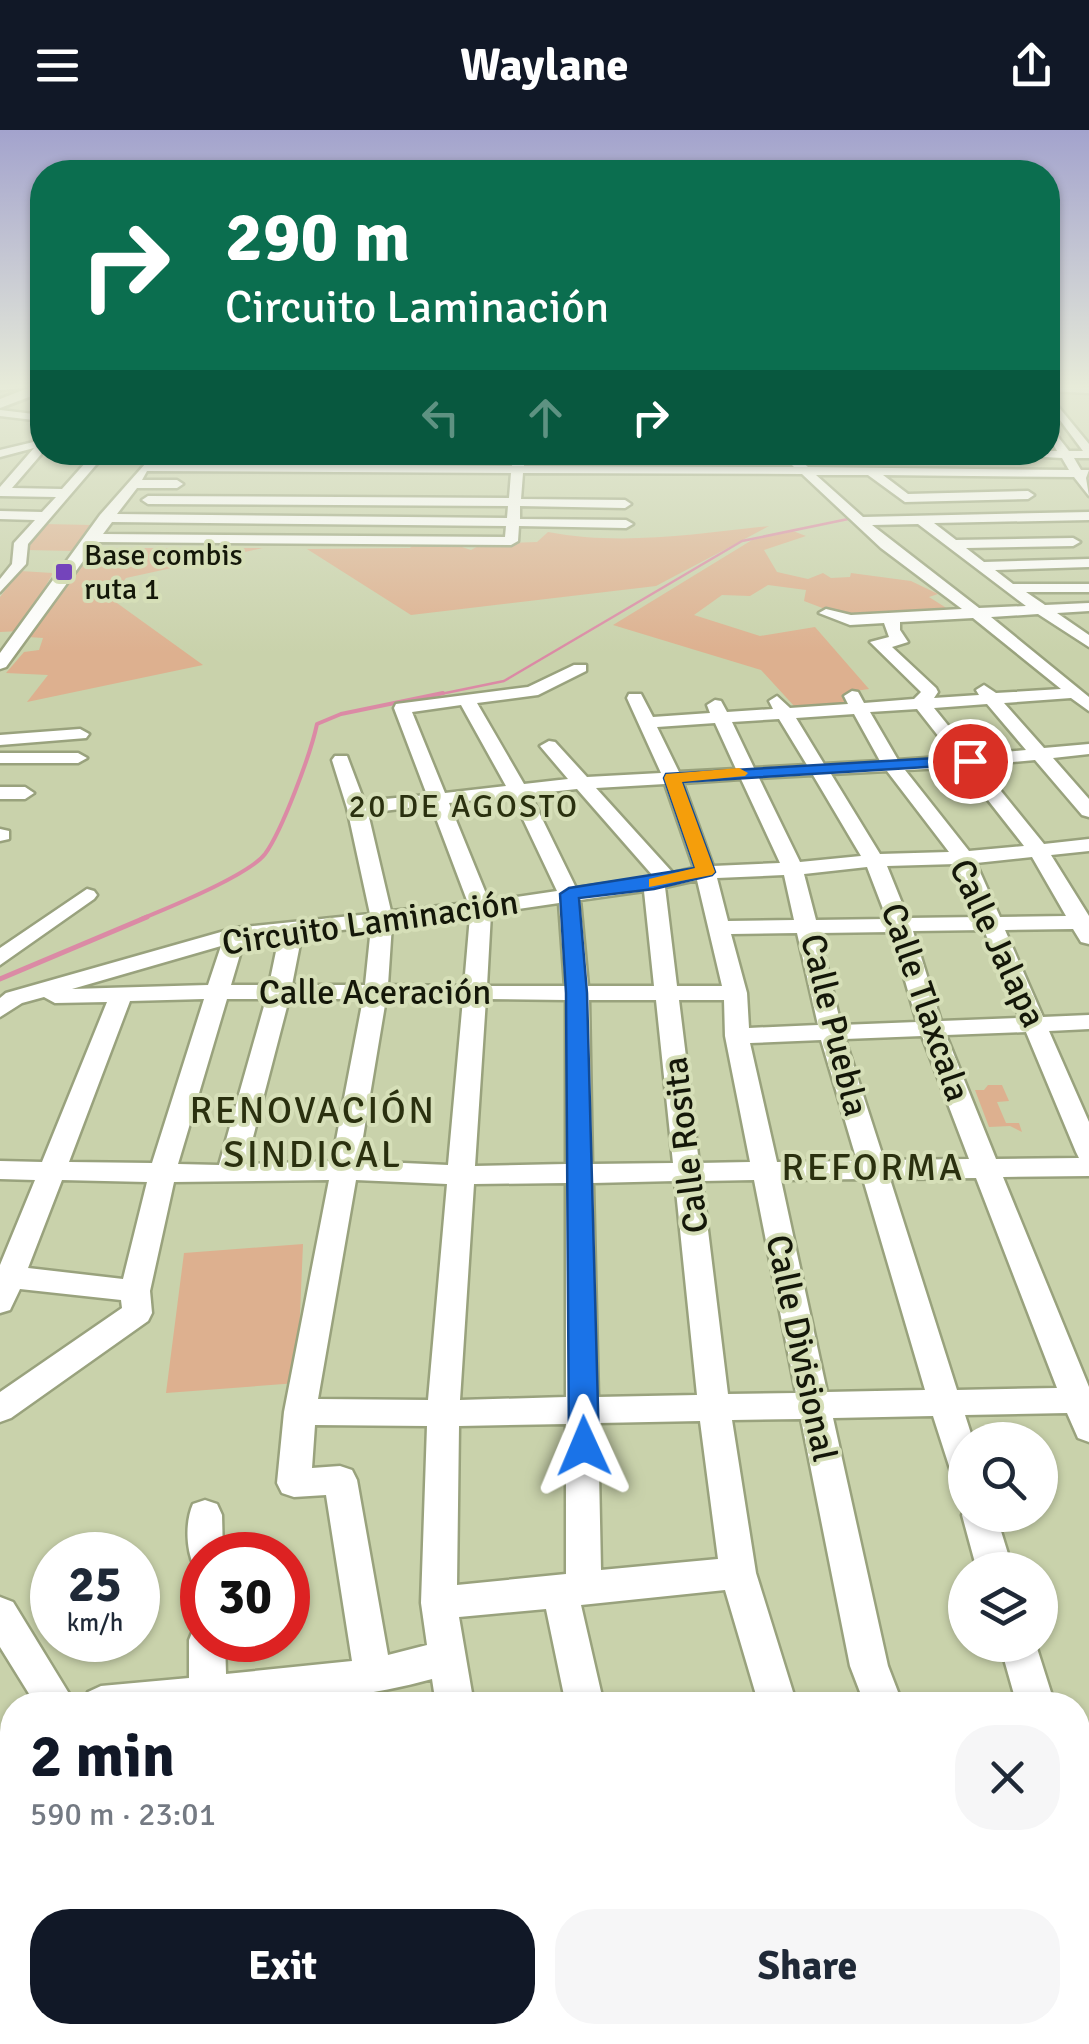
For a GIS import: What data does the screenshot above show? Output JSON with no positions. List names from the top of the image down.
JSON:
{
  "streets": {
    "street": [
      "Circuito Laminación",
      "Calle Jalapa",
      "Calle Aceración",
      "Calle Tlaxcala",
      "Calle Puebla",
      "Calle Rosita",
      "Calle Divisional"
    ]
  },
  "crossings": [
    ["Circuito Laminación", "Calle Jalapa"],
    ["Circuito Laminación", "Calle Aceración"],
    ["Circuito Laminación", "Calle Tlaxcala"],
    ["Circuito Laminación", "Calle Puebla"],
    ["Circuito Laminación", "Calle Rosita"],
    ["Circuito Laminación", "Calle Divisional"],
    ["Calle Aceración", "Calle Rosita"],
    ["Calle Aceración", "Calle Divisional"]
  ],
  "districts": ["20 DE AGOSTO", "RENOVACIÓN SINDICAL", "REFORMA"],
  "places": {
    "transit": ["Base combis ruta 1"]
  },
  "page": {
    "header": "Waylane",
    "turn": ["290 m", "Circuito Laminación"],
    "speed": "25 km/h",
    "limit": "30",
    "heading": ["2 min", "590 m · 23:01"],
    "buttons": ["Exit", "Share"]
  }
}
